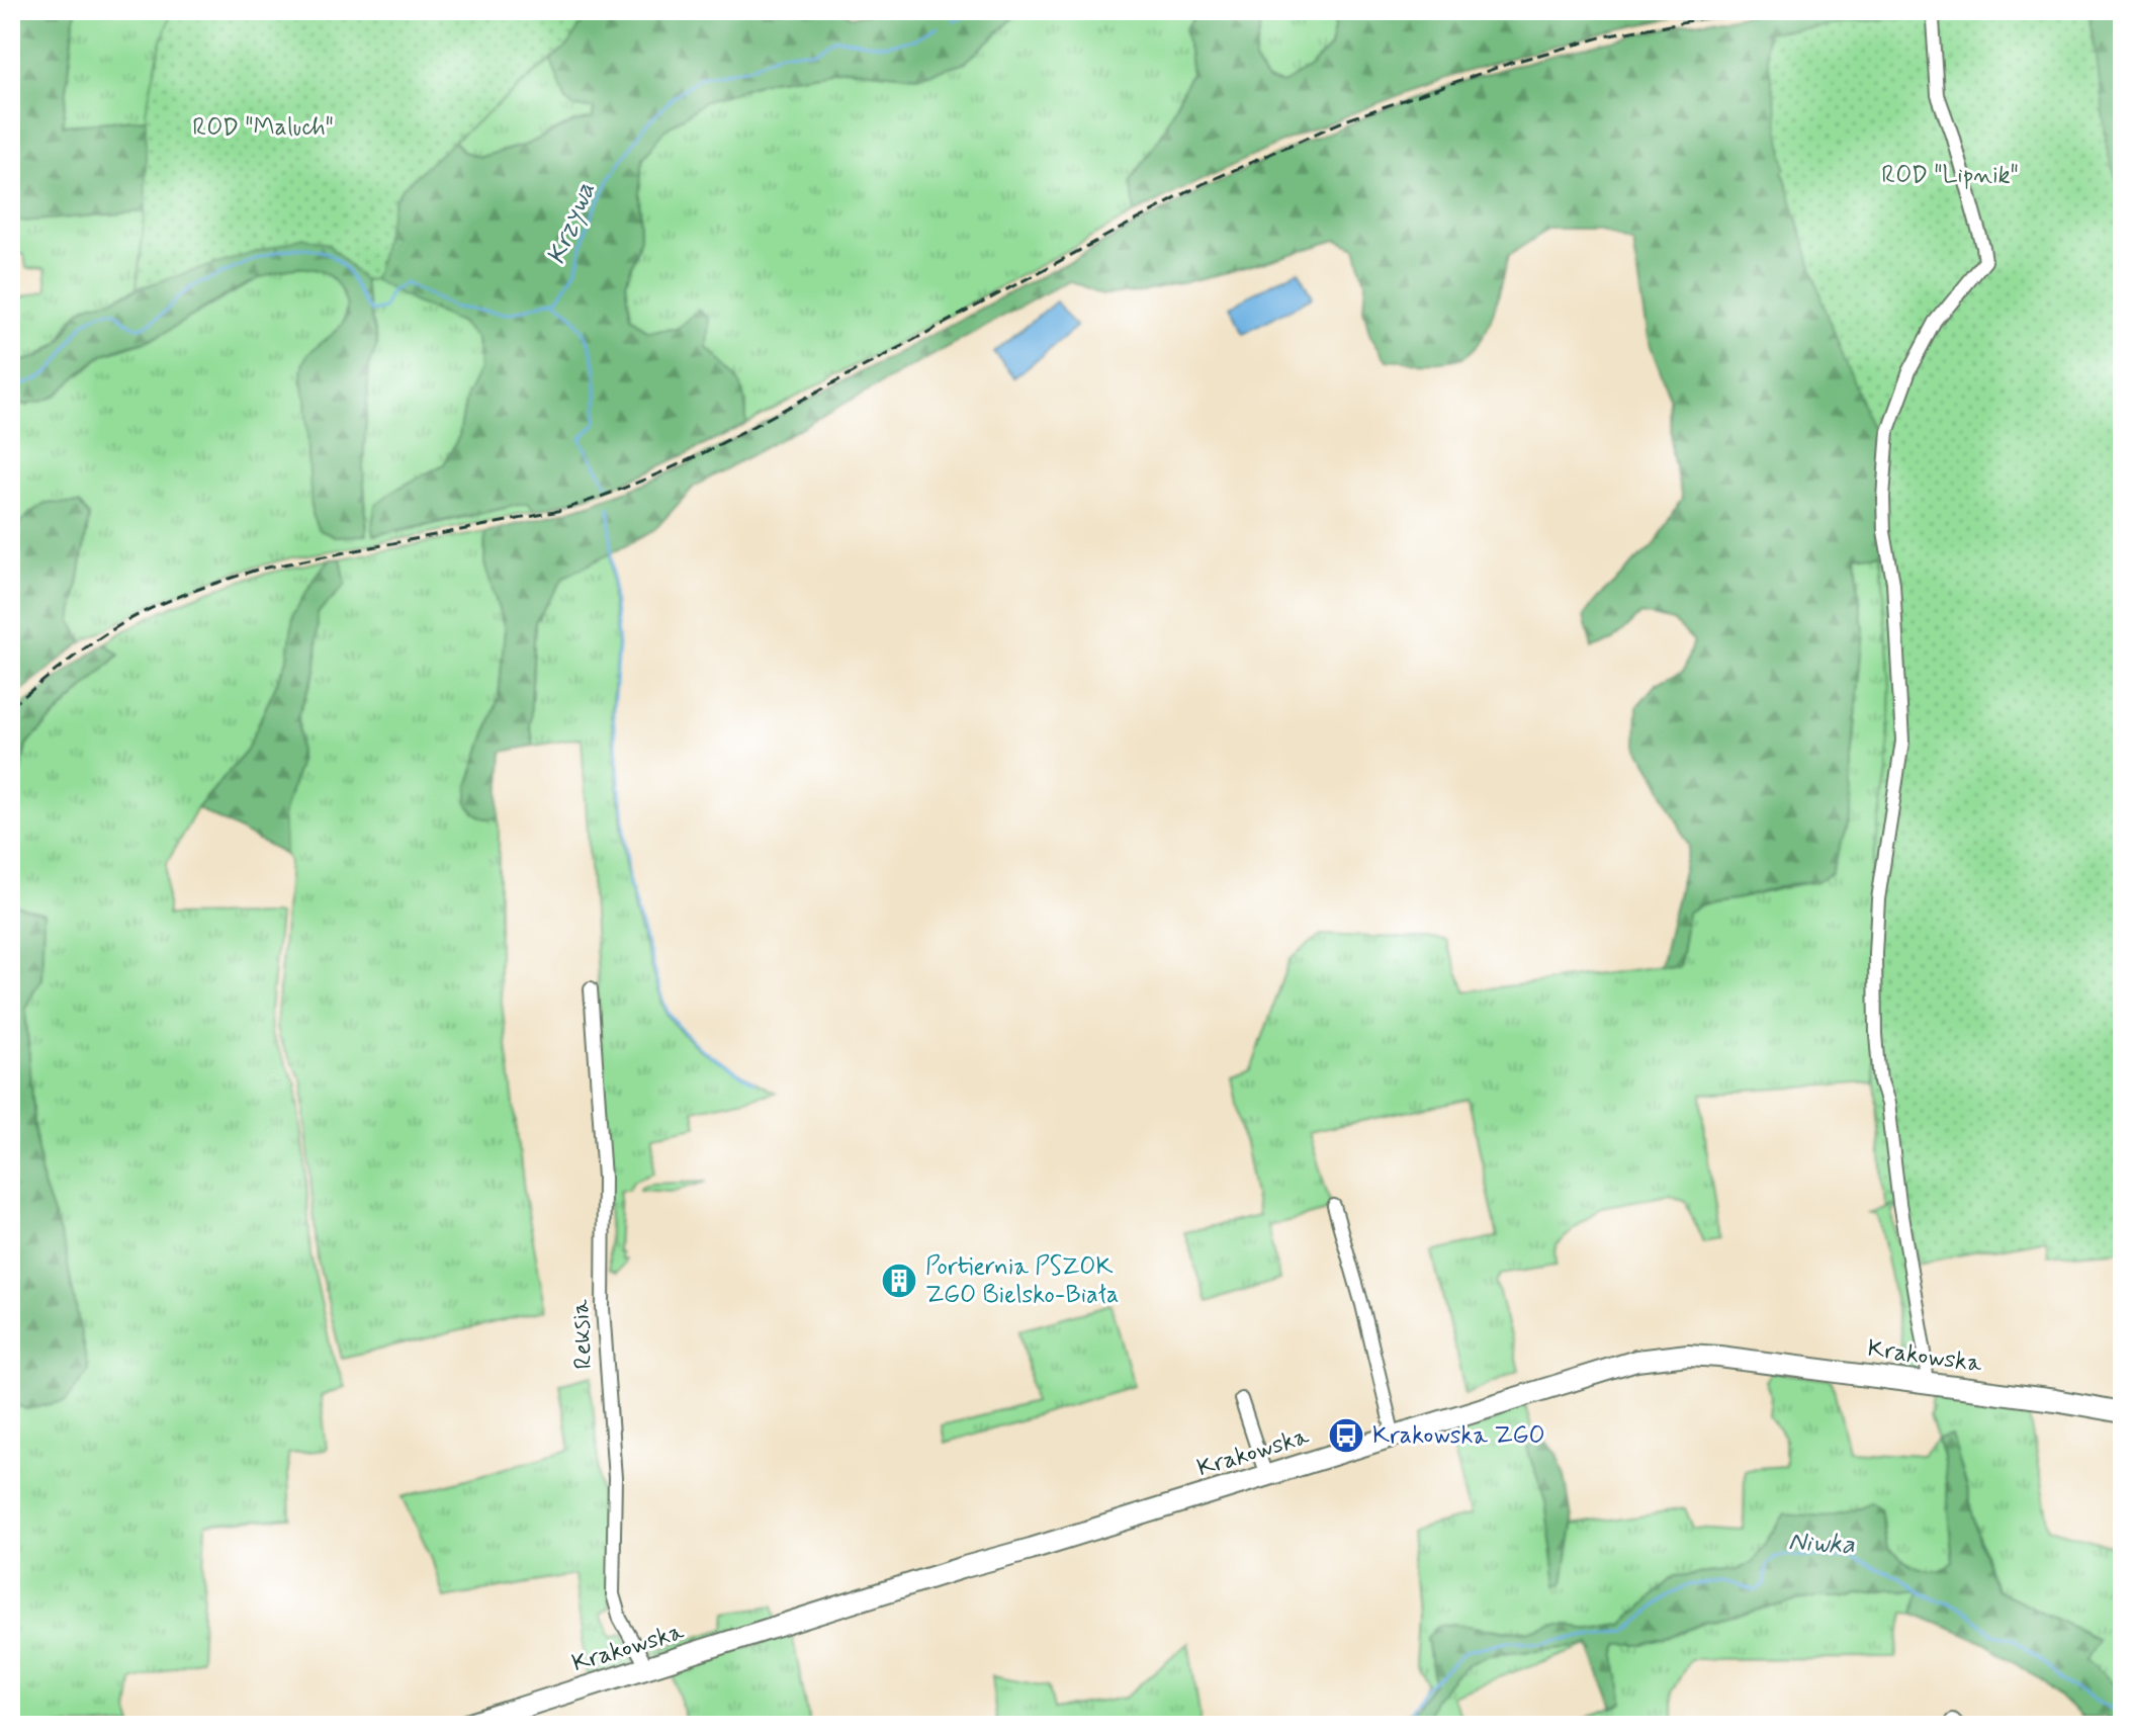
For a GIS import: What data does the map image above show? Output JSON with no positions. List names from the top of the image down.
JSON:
{
  "streets": {
    "main road": ["Krakowska"],
    "street": ["Reksia"]
  },
  "crossings": [
    ["Reksia", "Krakowska"]
  ],
  "water": ["Krzywa", "Niwka"],
  "parks": ["ROD \"Maluch\"", "ROD \"Lipnik\""],
  "places": {
    "building": ["Portiernia PSZOK ZGO Bielsko-Biała"],
    "bus stop": ["Krakowska ZGO"]
  }
}
